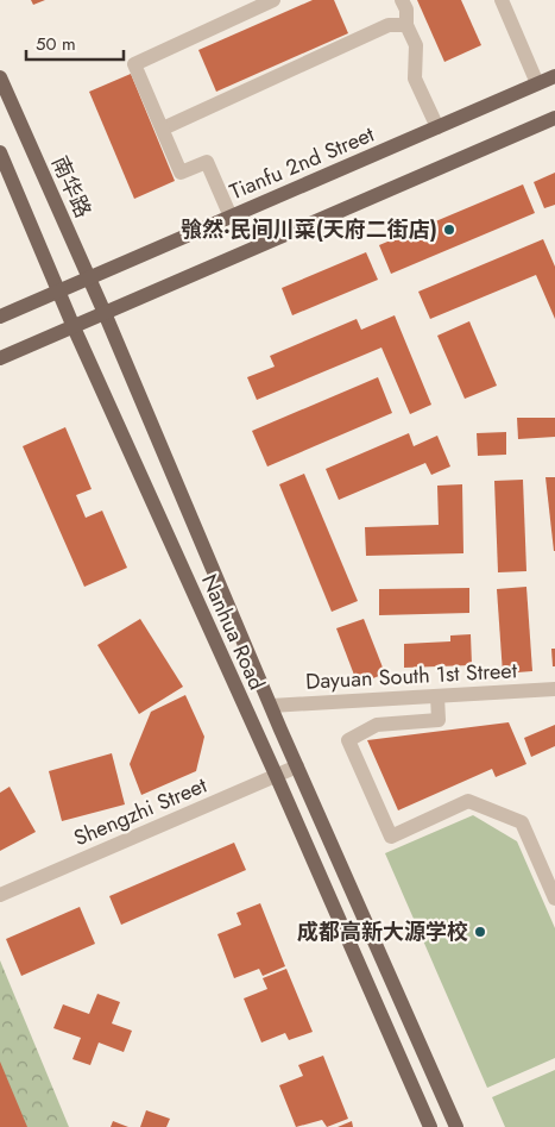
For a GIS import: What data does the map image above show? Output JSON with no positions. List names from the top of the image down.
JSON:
{
  "streets": {
    "main road": ["Tianfu 2nd Street", "南华路", "Nanhua Road"],
    "street": ["Dayuan South 1st Street", "Shengzhi Street"]
  },
  "crossings": [
    ["Tianfu 2nd Street", "南华路"],
    ["Tianfu 2nd Street", "Nanhua Road"],
    ["南华路", "Nanhua Road"],
    ["Nanhua Road", "Dayuan South 1st Street"],
    ["Nanhua Road", "Shengzhi Street"]
  ],
  "places": ["飸然·民间川菜(天府二街店)", "成都高新大源学校"],
  "scale_bar": "50 m"
}
